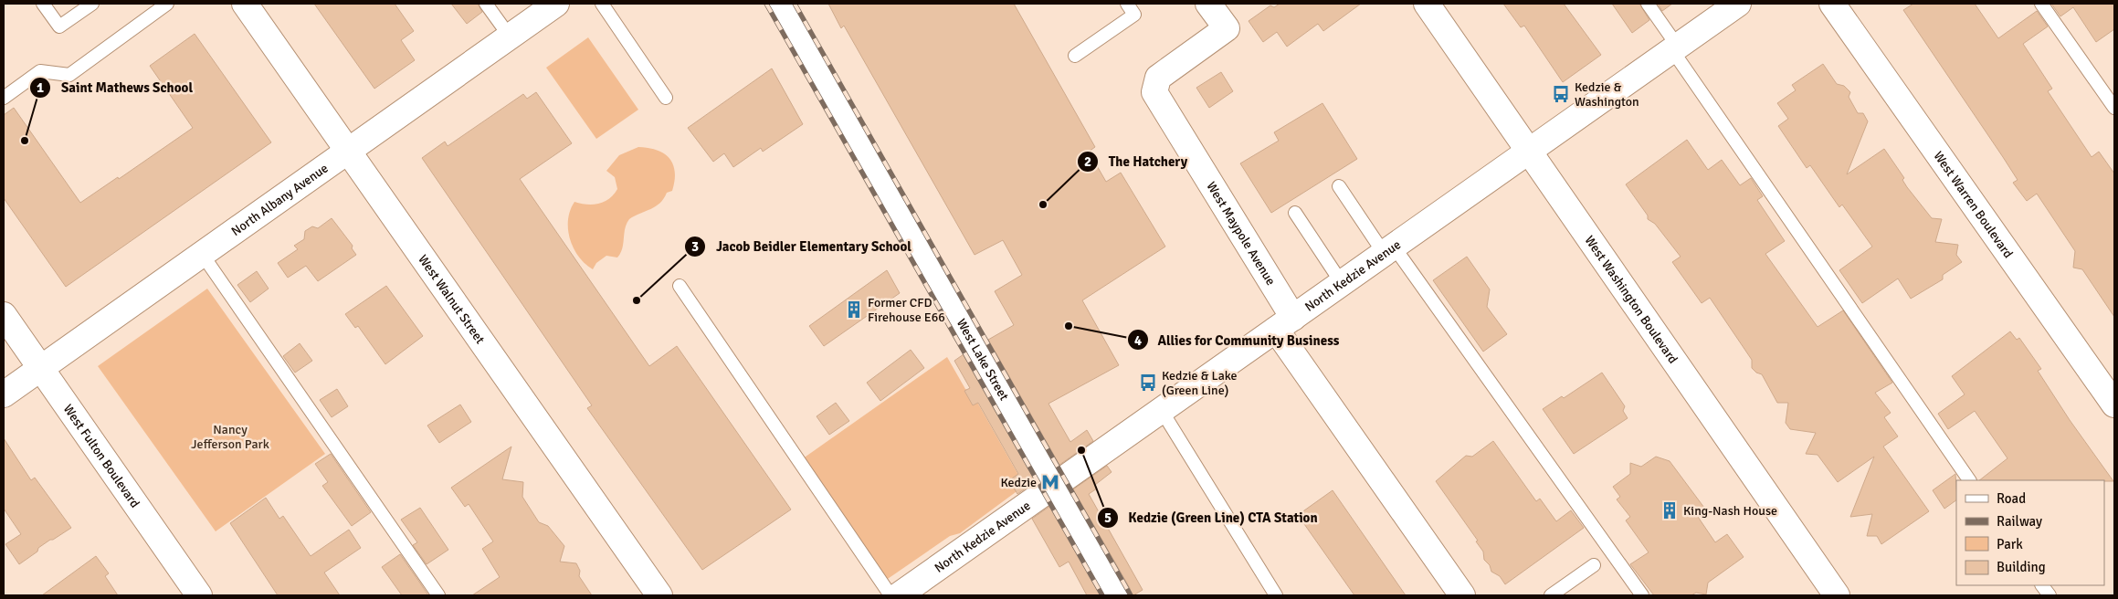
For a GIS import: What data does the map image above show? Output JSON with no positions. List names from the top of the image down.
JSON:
{
  "streets": {
    "street": [
      "North Albany Avenue",
      "West Warren Boulevard",
      "West Maypole Avenue",
      "North Kedzie Avenue",
      "West Walnut Street",
      "West Washington Boulevard",
      "West Lake Street",
      "West Fulton Boulevard"
    ]
  },
  "crossings": [
    ["North Albany Avenue", "West Walnut Street"],
    ["North Albany Avenue", "West Fulton Boulevard"],
    ["West Maypole Avenue", "North Kedzie Avenue"],
    ["North Kedzie Avenue", "West Washington Boulevard"],
    ["North Kedzie Avenue", "West Lake Street"]
  ],
  "parks": ["Nancy Jefferson Park"],
  "places": {
    "bus stop": ["Kedzie & Washington", "Kedzie & Lake (Green Line)"],
    "other": [
      "Saint Mathews School",
      "The Hatchery",
      "Jacob Beidler Elementary School",
      "Allies for Community Business",
      "Kedzie (Green Line) CTA Station"
    ],
    "building": ["Former CFD Firehouse E66", "King-Nash House"],
    "metro station": ["Kedzie"]
  },
  "legend": [
    "Road",
    "Railway",
    "Park",
    "Building"
  ]
}
